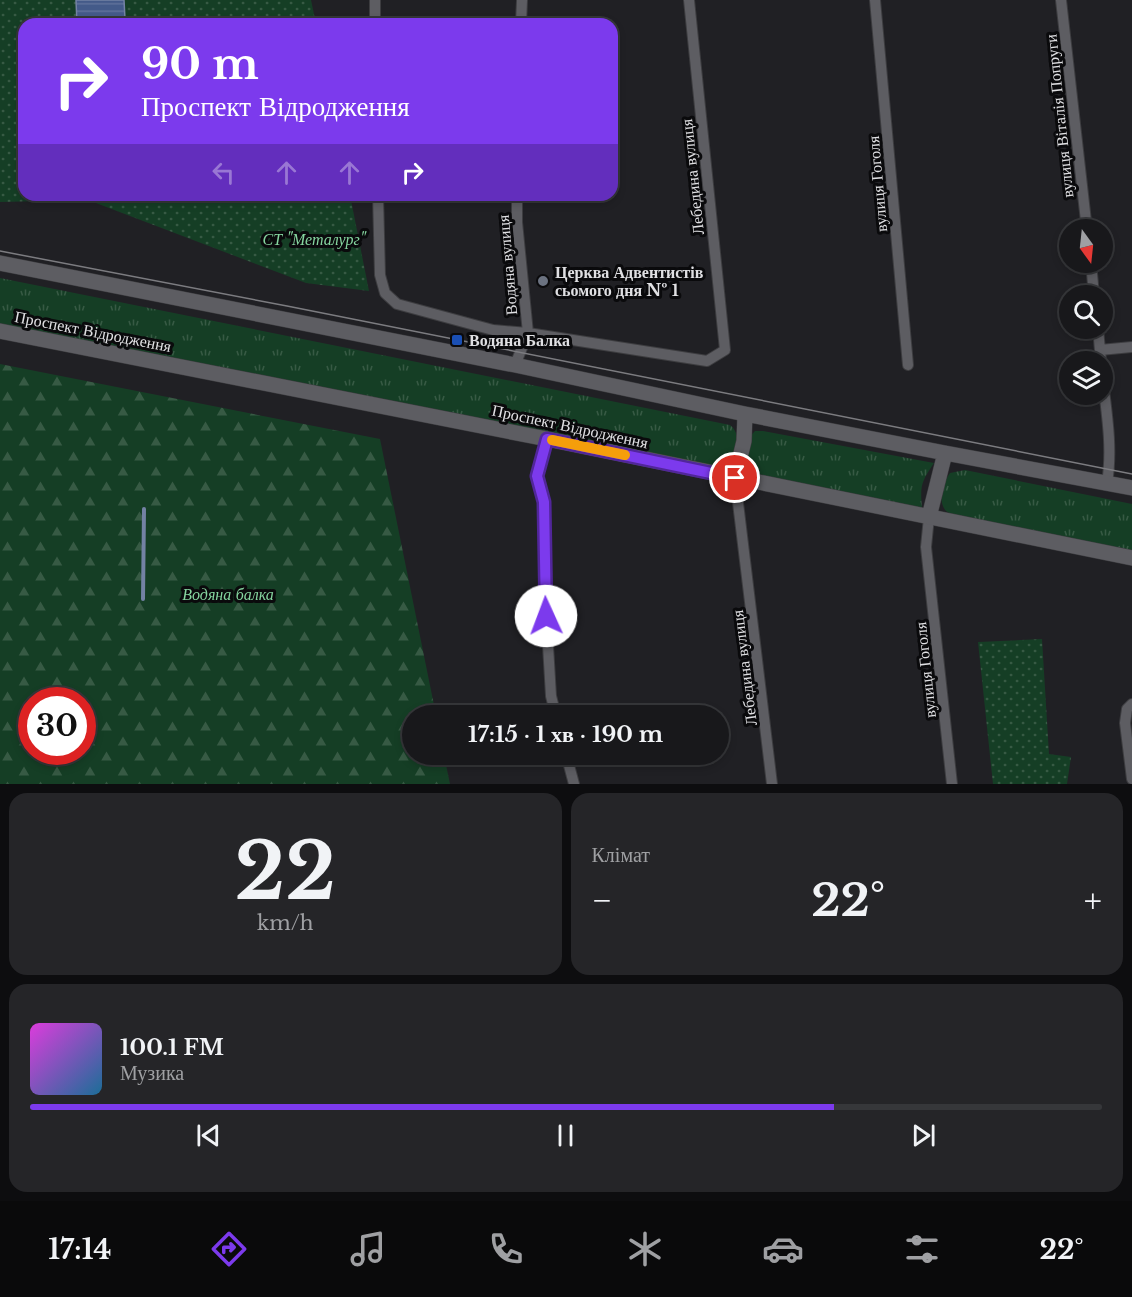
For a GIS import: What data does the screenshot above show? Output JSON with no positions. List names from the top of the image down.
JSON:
{
  "streets": {
    "main road": ["Проспект Відродження"],
    "street": [
      "вулиця Віталія Попруги",
      "Лебедина вулиця",
      "вулиця Гоголя",
      "Водяна вулиця"
    ]
  },
  "crossings": [
    ["Лебедина вулиця", "Водяна вулиця"],
    ["Лебедина вулиця", "Проспект Відродження"],
    ["вулиця Гоголя", "Проспект Відродження"]
  ],
  "parks": ["СТ \"Металург\"", "Водяна балка"],
  "places": {
    "other": ["Церква Адвентистів сьомого дня № 1"],
    "transit": ["Водяна Балка"]
  },
  "north": "bottom",
  "page": {
    "turn": ["90 m", "Проспект Відродження"],
    "limit": "30",
    "trip": "17:15 · 1 хв · 190 m",
    "tile": [
      ["22", "km/h"],
      "Клімат"
    ],
    "heat": ["−", "22°", "+"],
    "song": ["100.1 FM", "Музика"],
    "tabs": ["17:14", "22°"]
  }
}
